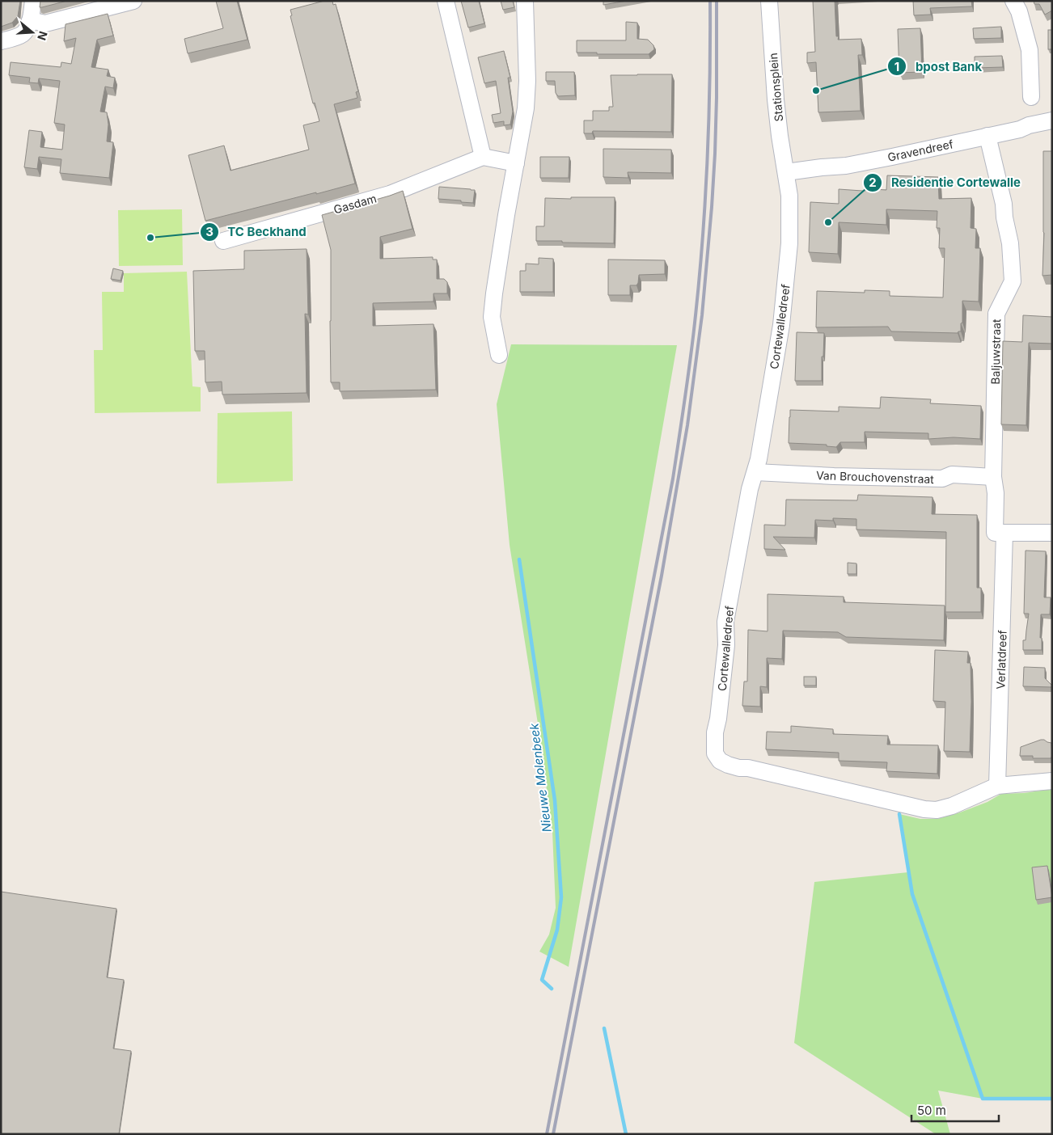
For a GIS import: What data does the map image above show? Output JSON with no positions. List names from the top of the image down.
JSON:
{
  "streets": {
    "street": [
      "Stationsplein",
      "Gravendreef",
      "Gasdam",
      "Cortewalledreef",
      "Baljuwstraat",
      "Van Brouchovenstraat",
      "Verlatdreef"
    ]
  },
  "crossings": [
    ["Stationsplein", "Gravendreef"],
    ["Stationsplein", "Cortewalledreef"],
    ["Gravendreef", "Cortewalledreef"],
    ["Gravendreef", "Baljuwstraat"],
    ["Cortewalledreef", "Van Brouchovenstraat"],
    ["Cortewalledreef", "Verlatdreef"],
    ["Baljuwstraat", "Van Brouchovenstraat"]
  ],
  "water": ["Nieuwe Molenbeek"],
  "places": ["bpost Bank", "Residentie Cortewalle", "TC Beckhand"],
  "scale_bar": "50 m",
  "north": "right"
}
